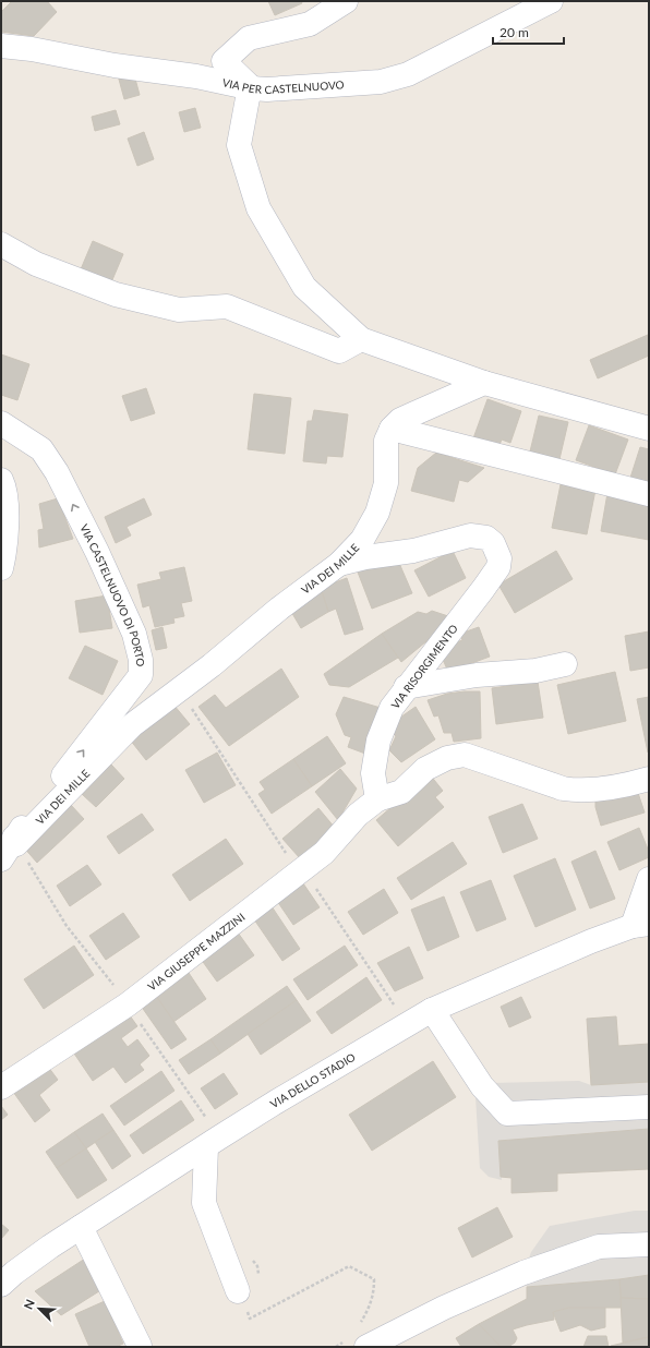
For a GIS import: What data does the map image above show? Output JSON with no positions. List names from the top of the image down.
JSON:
{
  "streets": {
    "street": [
      "VIA PER CASTELNUOVO",
      "VIA DEI MILLE",
      "VIA CASTELNUOVO DI PORTO",
      "VIA RISORGIMENTO",
      "VIA GIUSEPPE MAZZINI",
      "VIA DELLO STADIO"
    ]
  },
  "crossings": [
    ["VIA DEI MILLE", "VIA CASTELNUOVO DI PORTO"],
    ["VIA DEI MILLE", "VIA RISORGIMENTO"],
    ["VIA RISORGIMENTO", "VIA GIUSEPPE MAZZINI"]
  ],
  "one_way": ["VIA CASTELNUOVO DI PORTO"],
  "scale_bar": "20 m",
  "north": "top left"
}
